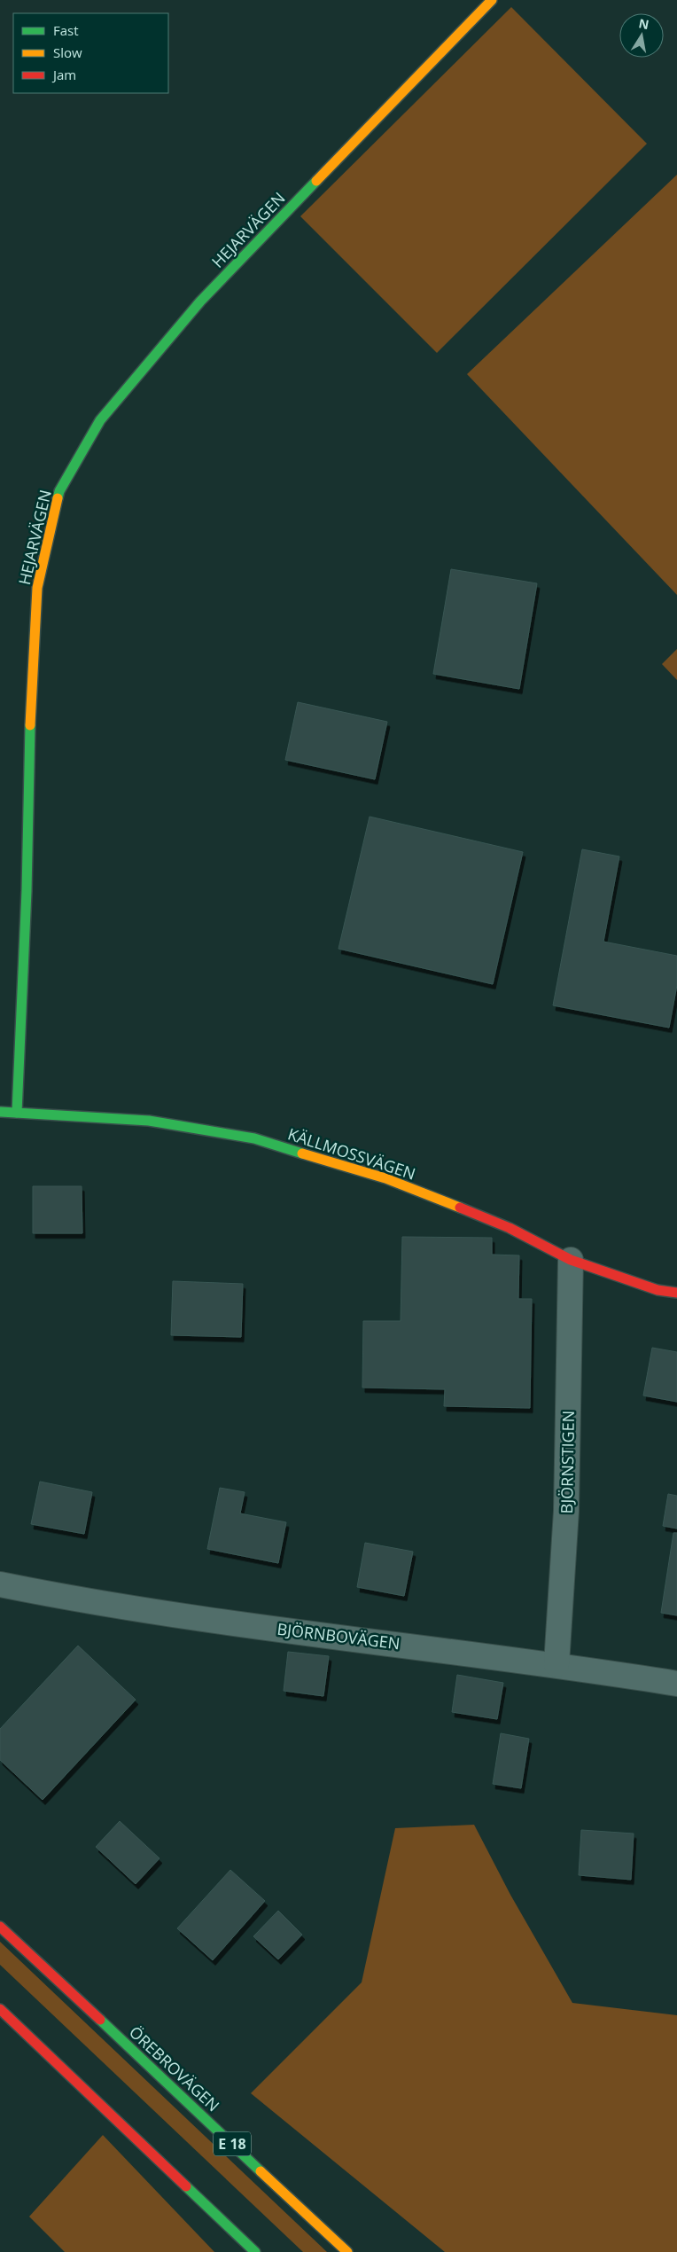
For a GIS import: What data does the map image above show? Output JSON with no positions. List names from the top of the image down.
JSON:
{
  "streets": {
    "main road": [
      "HEJARVÄGEN",
      "KÄLLMOSSVÄGEN",
      "ÖREBROVÄGEN",
      "E 18"
    ],
    "street": ["BJÖRNSTIGEN", "BJÖRNBOVÄGEN"]
  },
  "crossings": [
    ["HEJARVÄGEN", "KÄLLMOSSVÄGEN"],
    ["KÄLLMOSSVÄGEN", "BJÖRNSTIGEN"],
    ["BJÖRNSTIGEN", "BJÖRNBOVÄGEN"]
  ],
  "legend": ["Fast", "Slow", "Jam"],
  "north": "top"
}
